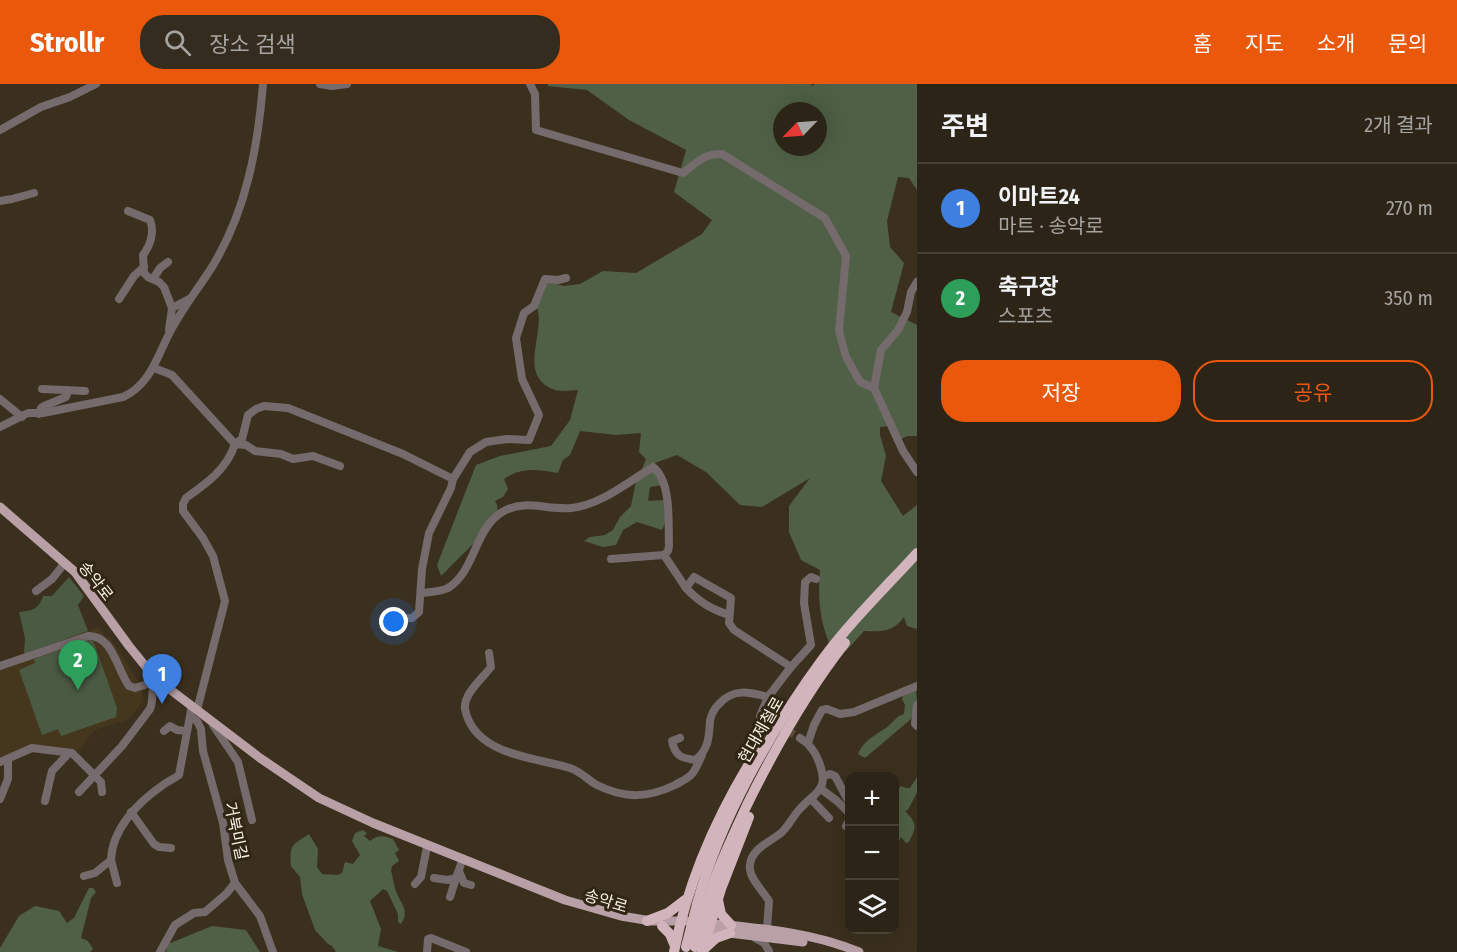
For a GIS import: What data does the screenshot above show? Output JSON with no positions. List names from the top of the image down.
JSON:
{
  "streets": {
    "highway": ["현대제철로"],
    "main road": ["송악로"],
    "street": ["거북미길"]
  },
  "crossings": [
    ["송악로", "거북미길"]
  ],
  "north": "bottom left",
  "page": {
    "header": "Strollr",
    "search": "장소 검색",
    "nav": [
      "홈",
      "지도",
      "소개",
      "문의"
    ],
    "heading": ["주변", "2개 결과"],
    "list": [
      {
        "mark": "1",
        "name": "이마트24",
        "note": "마트 · 송악로",
        "value": "270 m"
      },
      {
        "mark": "2",
        "name": "축구장",
        "note": "스포츠",
        "value": "350 m"
      }
    ],
    "buttons": ["저장", "공유"],
    "pins": ["2", "1"],
    "map_buttons": ["+", "−"]
  }
}
